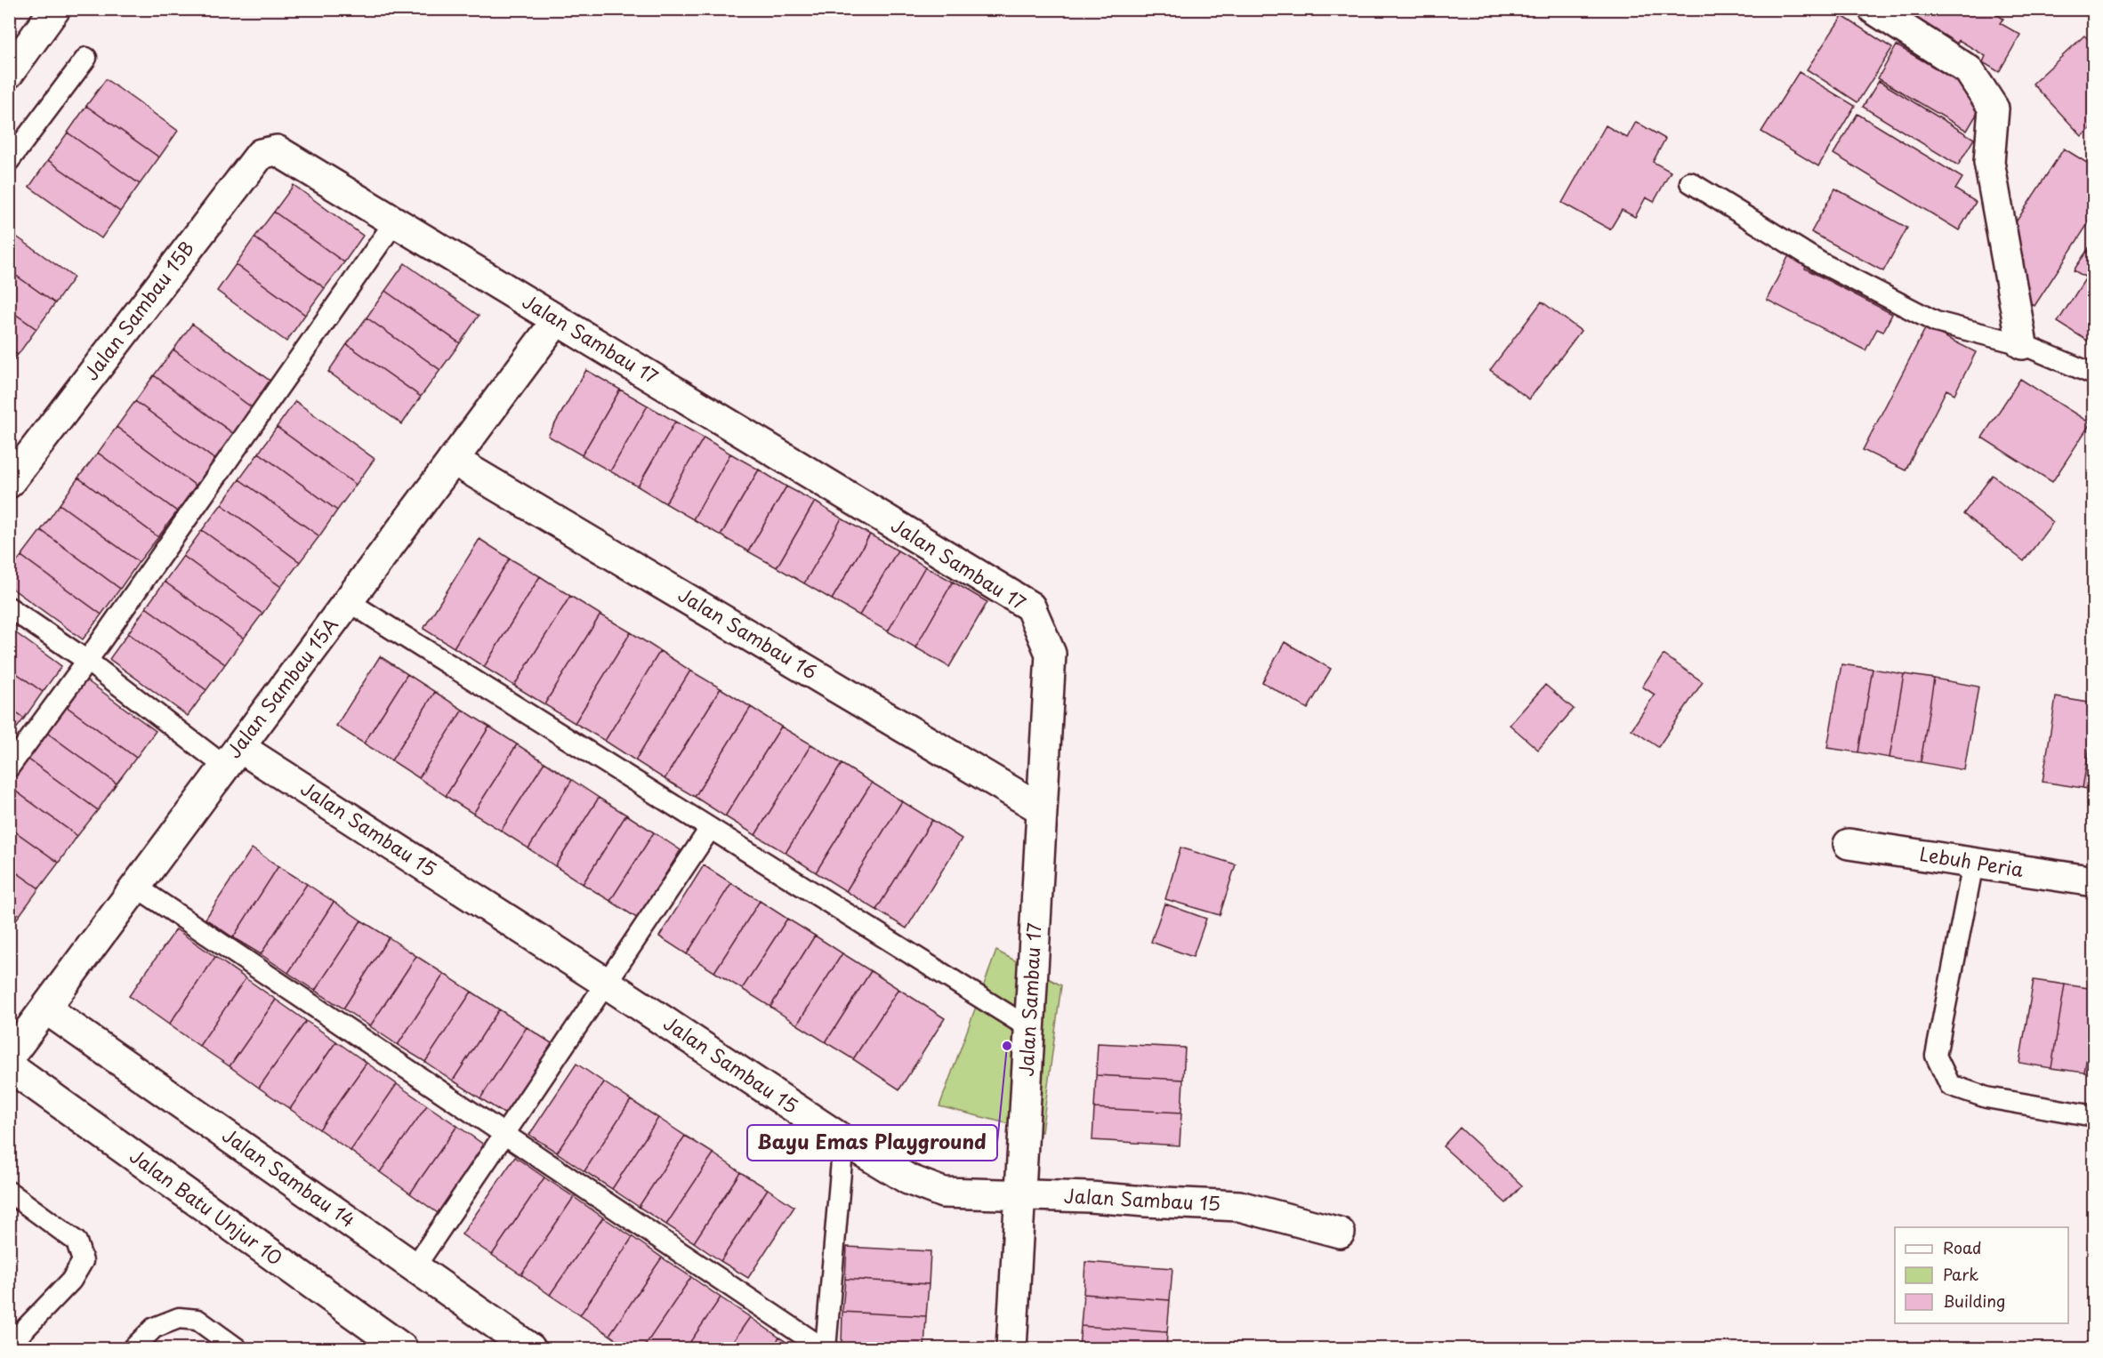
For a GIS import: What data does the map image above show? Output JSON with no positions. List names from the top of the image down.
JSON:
{
  "streets": {
    "street": [
      "Jalan Sambau 15B",
      "Jalan Sambau 17",
      "Jalan Sambau 16",
      "Jalan Sambau 15A",
      "Jalan Sambau 15",
      "Lebuh Peria",
      "Jalan Sambau 14",
      "Jalan Batu Unjur 10"
    ]
  },
  "crossings": [
    ["Jalan Sambau 15B", "Jalan Sambau 17"],
    ["Jalan Sambau 17", "Jalan Sambau 16"],
    ["Jalan Sambau 17", "Jalan Sambau 15A"],
    ["Jalan Sambau 17", "Jalan Sambau 15"],
    ["Jalan Sambau 16", "Jalan Sambau 15A"],
    ["Jalan Sambau 15A", "Jalan Sambau 15"],
    ["Jalan Sambau 15A", "Jalan Sambau 14"]
  ],
  "places": ["Bayu Emas Playground"],
  "legend": ["Road", "Park", "Building"]
}
